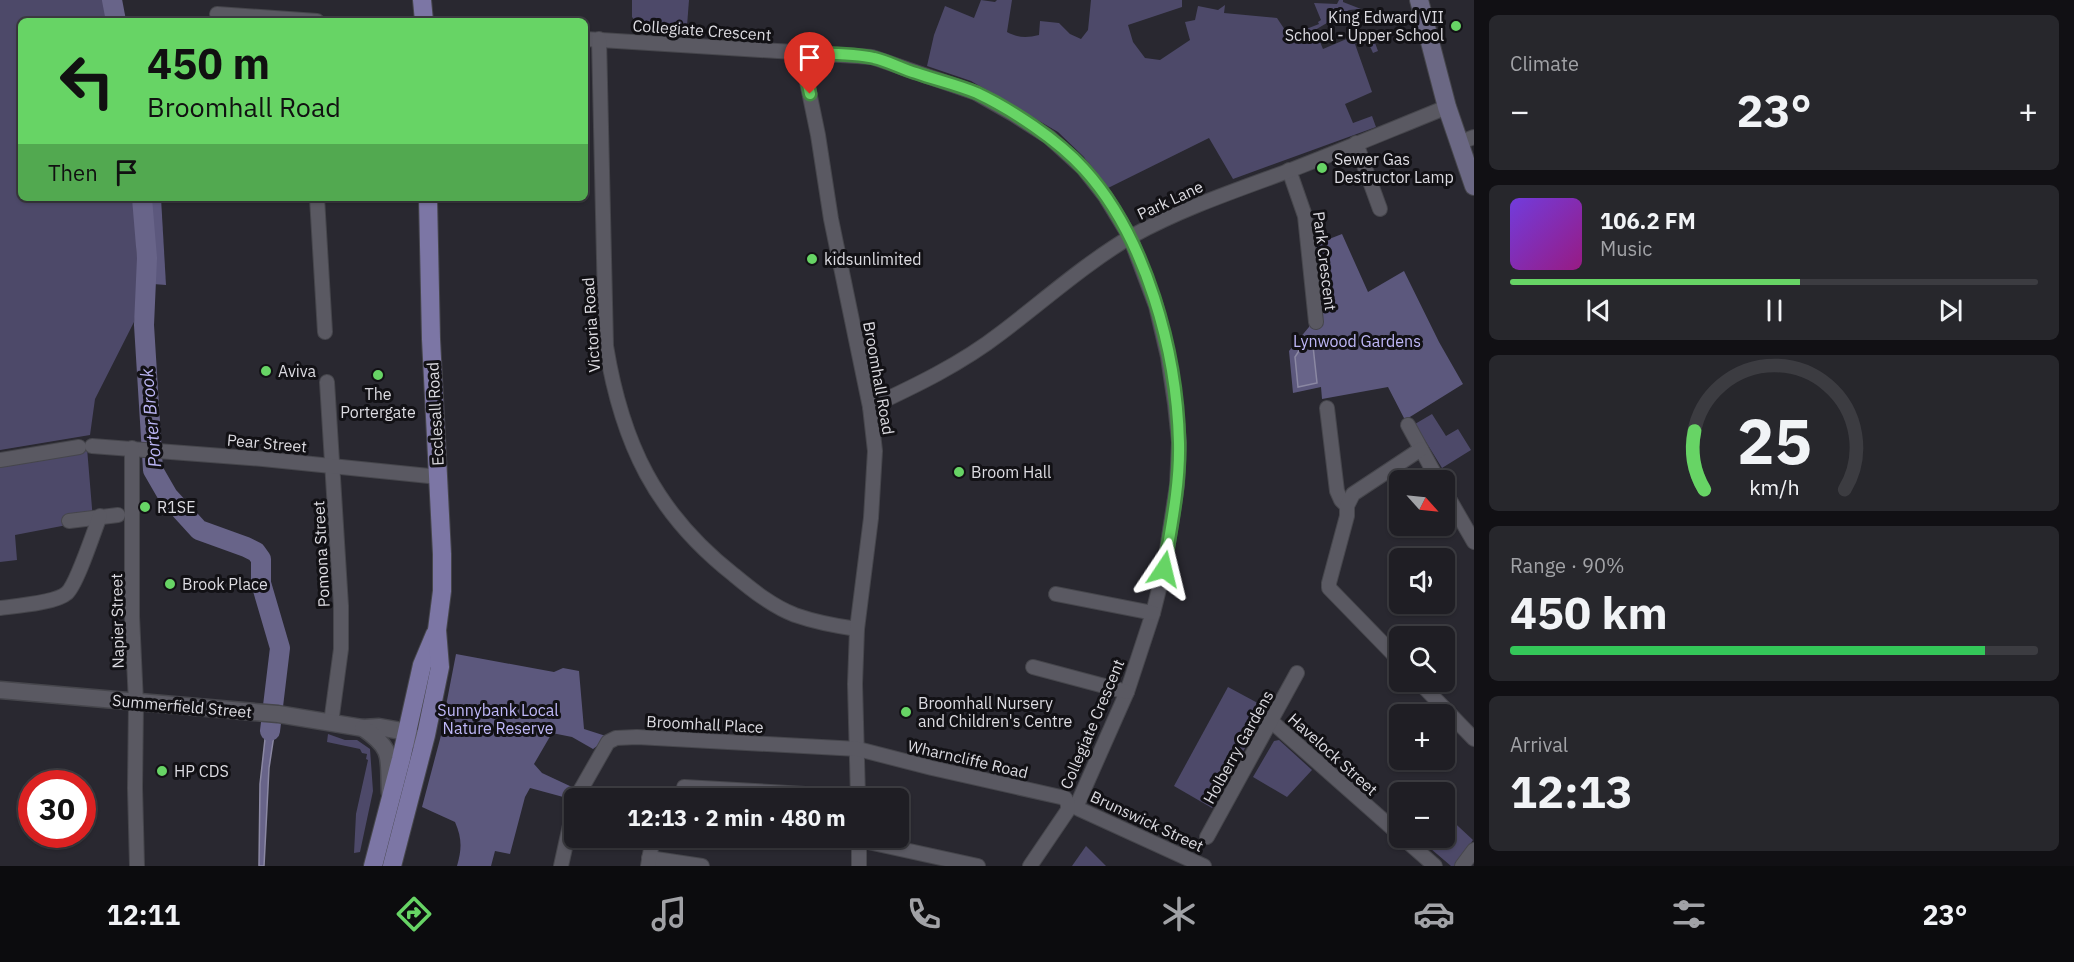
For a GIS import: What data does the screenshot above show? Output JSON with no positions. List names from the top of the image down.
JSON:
{
  "streets": {
    "main road": ["Ecclesall Road"],
    "street": [
      "Collegiate Crescent",
      "Park Lane",
      "Park Crescent",
      "Victoria Road",
      "Broomhall Road",
      "Pear Street",
      "Pomona Street",
      "Napier Street",
      "Summerfield Street",
      "Broomhall Place",
      "Holberry Gardens",
      "Havelock Street",
      "Wharncliffe Road",
      "Brunswick Street"
    ]
  },
  "crossings": [
    ["Collegiate Crescent", "Park Lane"],
    ["Collegiate Crescent", "Victoria Road"],
    ["Collegiate Crescent", "Broomhall Road"],
    ["Collegiate Crescent", "Wharncliffe Road"],
    ["Collegiate Crescent", "Brunswick Street"],
    ["Park Lane", "Park Crescent"],
    ["Park Lane", "Broomhall Road"],
    ["Victoria Road", "Broomhall Road"],
    ["Broomhall Road", "Broomhall Place"],
    ["Broomhall Road", "Wharncliffe Road"],
    ["Ecclesall Road", "Pear Street"],
    ["Ecclesall Road", "Summerfield Street"],
    ["Pear Street", "Pomona Street"],
    ["Pear Street", "Napier Street"],
    ["Pomona Street", "Summerfield Street"],
    ["Napier Street", "Summerfield Street"],
    ["Broomhall Place", "Wharncliffe Road"],
    ["Holberry Gardens", "Havelock Street"],
    ["Wharncliffe Road", "Brunswick Street"]
  ],
  "water": ["Porter Brook"],
  "parks": ["Lynwood Gardens", "Sunnybank Local Nature Reserve"],
  "places": [
    "King Edward VII School - Upper School",
    "Sewer Gas Destructor Lamp",
    "kidsunlimited",
    "Aviva",
    "The Portergate",
    "Broom Hall",
    "R1SE",
    "Brook Place",
    "Broomhall Nursery and Children's Centre",
    "HP CDS"
  ],
  "north": "bottom right",
  "page": {
    "tile": [
      "Climate",
      ["Range · 90%", "450 km"],
      ["Arrival", "12:13"]
    ],
    "turn": ["450 m", "Broomhall Road"],
    "heat": ["−", "23°", "+"],
    "then": "Then",
    "song": ["106.2 FM", "Music"],
    "map_buttons": ["+", "−"],
    "limit": "30",
    "trip": "12:13 · 2 min · 480 m",
    "tabs": ["12:11", "23°"],
    "gauge": ["25", "km/h"]
  }
}
